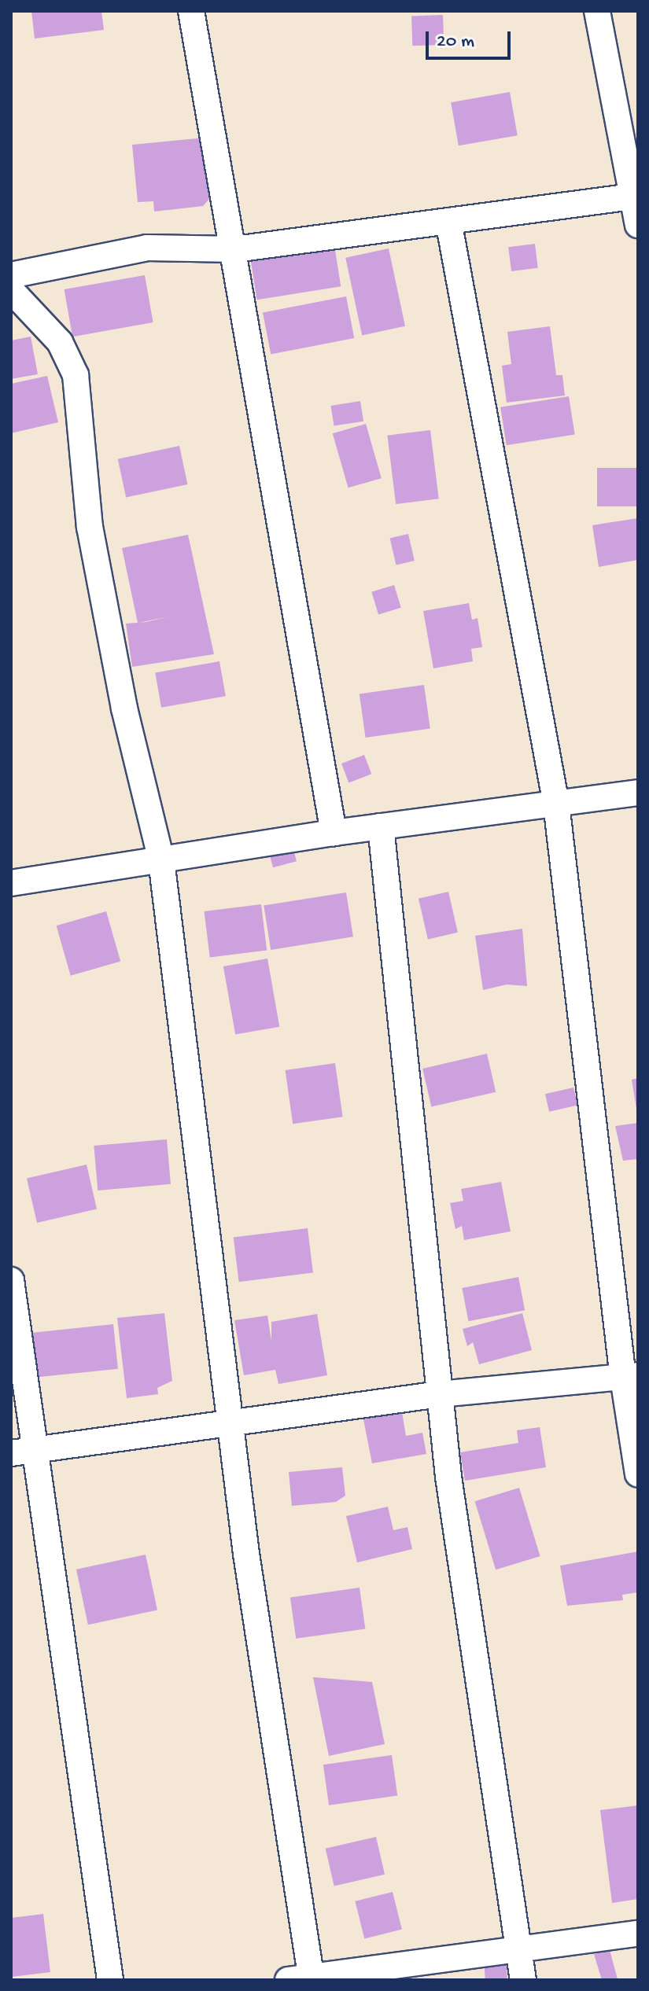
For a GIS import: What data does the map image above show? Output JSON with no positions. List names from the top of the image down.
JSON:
{
  "scale_bar": "20 m"
}
